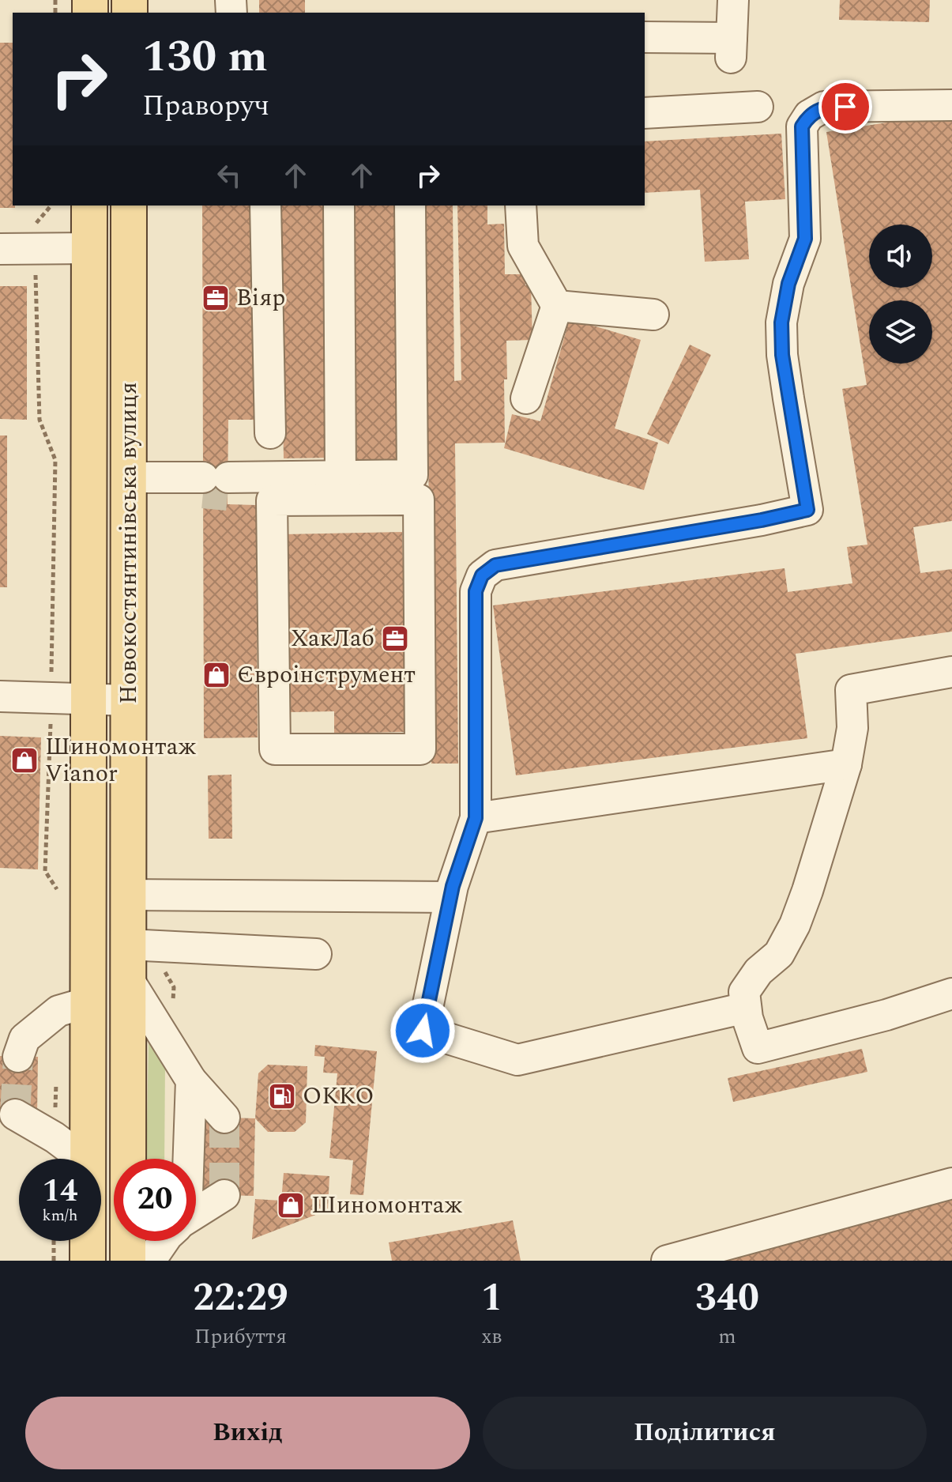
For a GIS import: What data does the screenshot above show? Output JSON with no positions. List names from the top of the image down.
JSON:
{
  "streets": {
    "main road": ["Новокостянтинівська вулиця"]
  },
  "places": {
    "office": ["Віяр", "ХакЛаб"],
    "shop": ["Євроiнструмент", "Шиномонтаж Vianor", "Шиномонтаж"],
    "fuel station": ["ОККО"]
  },
  "page": {
    "turn": ["130 m", "Праворуч"],
    "speed": "14 km/h",
    "limit": "20",
    "eta": [
      "22:29",
      "Прибуття",
      "1",
      "хв",
      "340",
      "m"
    ],
    "buttons": ["Вихід", "Поділитися"]
  }
}
